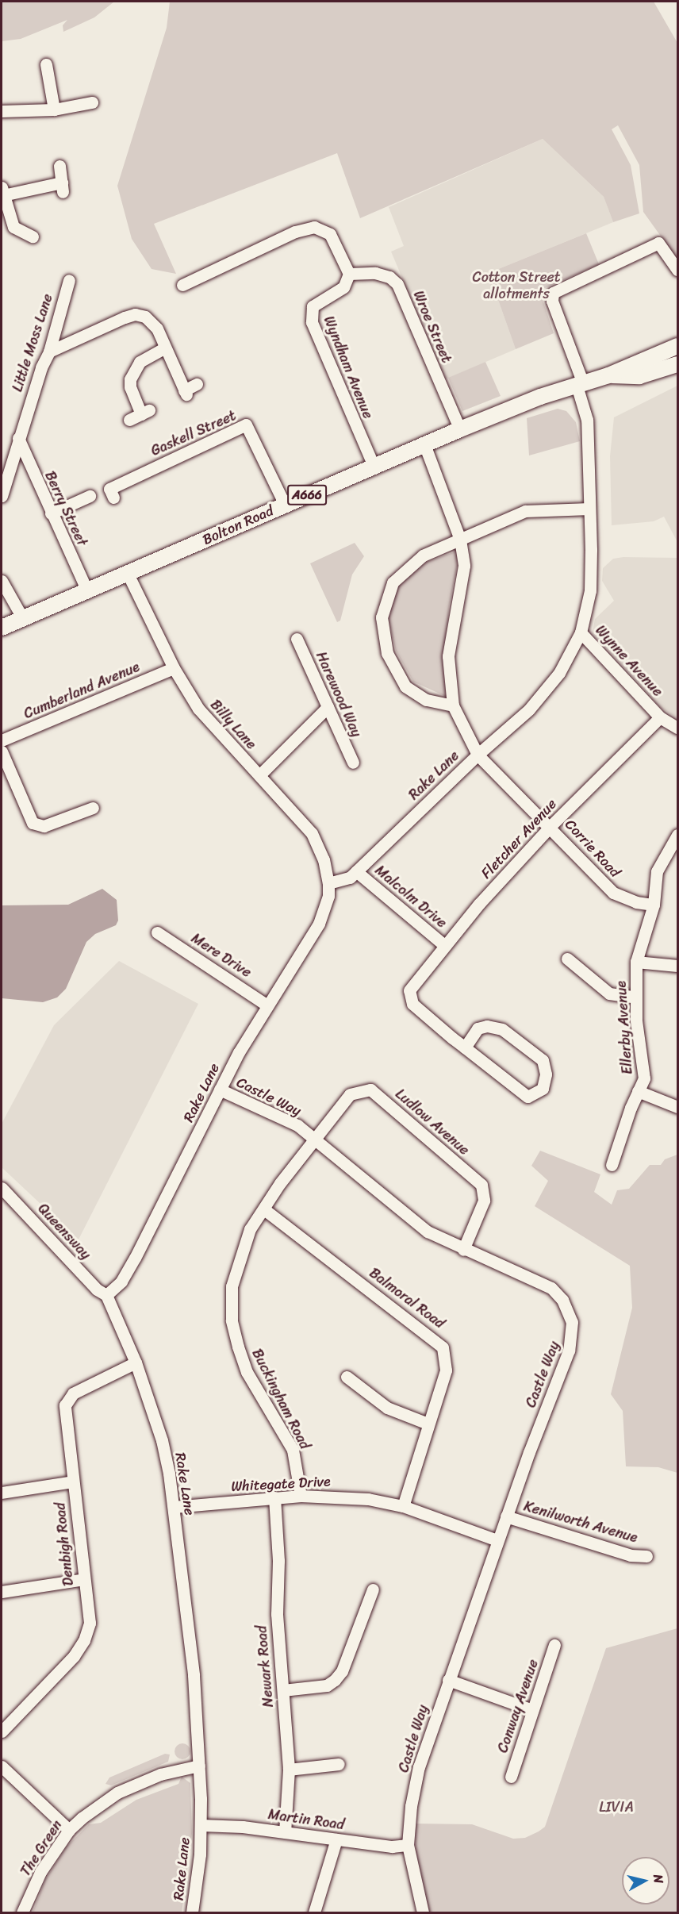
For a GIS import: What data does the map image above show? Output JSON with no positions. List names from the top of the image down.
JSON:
{
  "streets": {
    "main road": ["A666", "Bolton Road"],
    "street": [
      "Wroe Street",
      "Little Moss Lane",
      "Wyndham Avenue",
      "Gaskell Street",
      "Berry Street",
      "Wynne Avenue",
      "Cumberland Avenue",
      "Harewood Way",
      "Billy Lane",
      "Rake Lane",
      "Fletcher Avenue",
      "Corrie Road",
      "Malcolm Drive",
      "Mere Drive",
      "Ellerby Avenue",
      "Castle Way",
      "Ludlow Avenue",
      "Queensway",
      "Balmoral Road",
      "Buckingham Road",
      "Whitegate Drive",
      "Kenilworth Avenue",
      "Denbigh Road",
      "Newark Road",
      "Conway Avenue",
      "Martin Road",
      "The Green"
    ]
  },
  "crossings": [
    ["Wroe Street", "Wyndham Avenue"],
    ["Wroe Street", "Bolton Road"],
    ["Little Moss Lane", "Berry Street"],
    ["Wyndham Avenue", "Bolton Road"],
    ["Gaskell Street", "Bolton Road"],
    ["Berry Street", "Bolton Road"],
    ["Bolton Road", "Billy Lane"],
    ["Bolton Road", "Rake Lane"],
    ["Wynne Avenue", "Rake Lane"],
    ["Wynne Avenue", "Fletcher Avenue"],
    ["Cumberland Avenue", "Billy Lane"],
    ["Billy Lane", "Rake Lane"],
    ["Rake Lane", "Corrie Road"],
    ["Rake Lane", "Malcolm Drive"],
    ["Rake Lane", "Mere Drive"],
    ["Rake Lane", "Castle Way"],
    ["Rake Lane", "Queensway"],
    ["Rake Lane", "Whitegate Drive"],
    ["Rake Lane", "Denbigh Road"],
    ["Rake Lane", "Martin Road"],
    ["Rake Lane", "The Green"],
    ["Fletcher Avenue", "Corrie Road"],
    ["Fletcher Avenue", "Malcolm Drive"],
    ["Corrie Road", "Ellerby Avenue"],
    ["Castle Way", "Ludlow Avenue"],
    ["Castle Way", "Buckingham Road"],
    ["Castle Way", "Whitegate Drive"],
    ["Castle Way", "Kenilworth Avenue"],
    ["Castle Way", "Martin Road"],
    ["Ludlow Avenue", "Buckingham Road"],
    ["Balmoral Road", "Buckingham Road"],
    ["Balmoral Road", "Whitegate Drive"],
    ["Buckingham Road", "Whitegate Drive"],
    ["Whitegate Drive", "Newark Road"],
    ["Newark Road", "Martin Road"]
  ],
  "parks": ["Cotton Street allotments", "LIVIA"],
  "north": "right"
}
